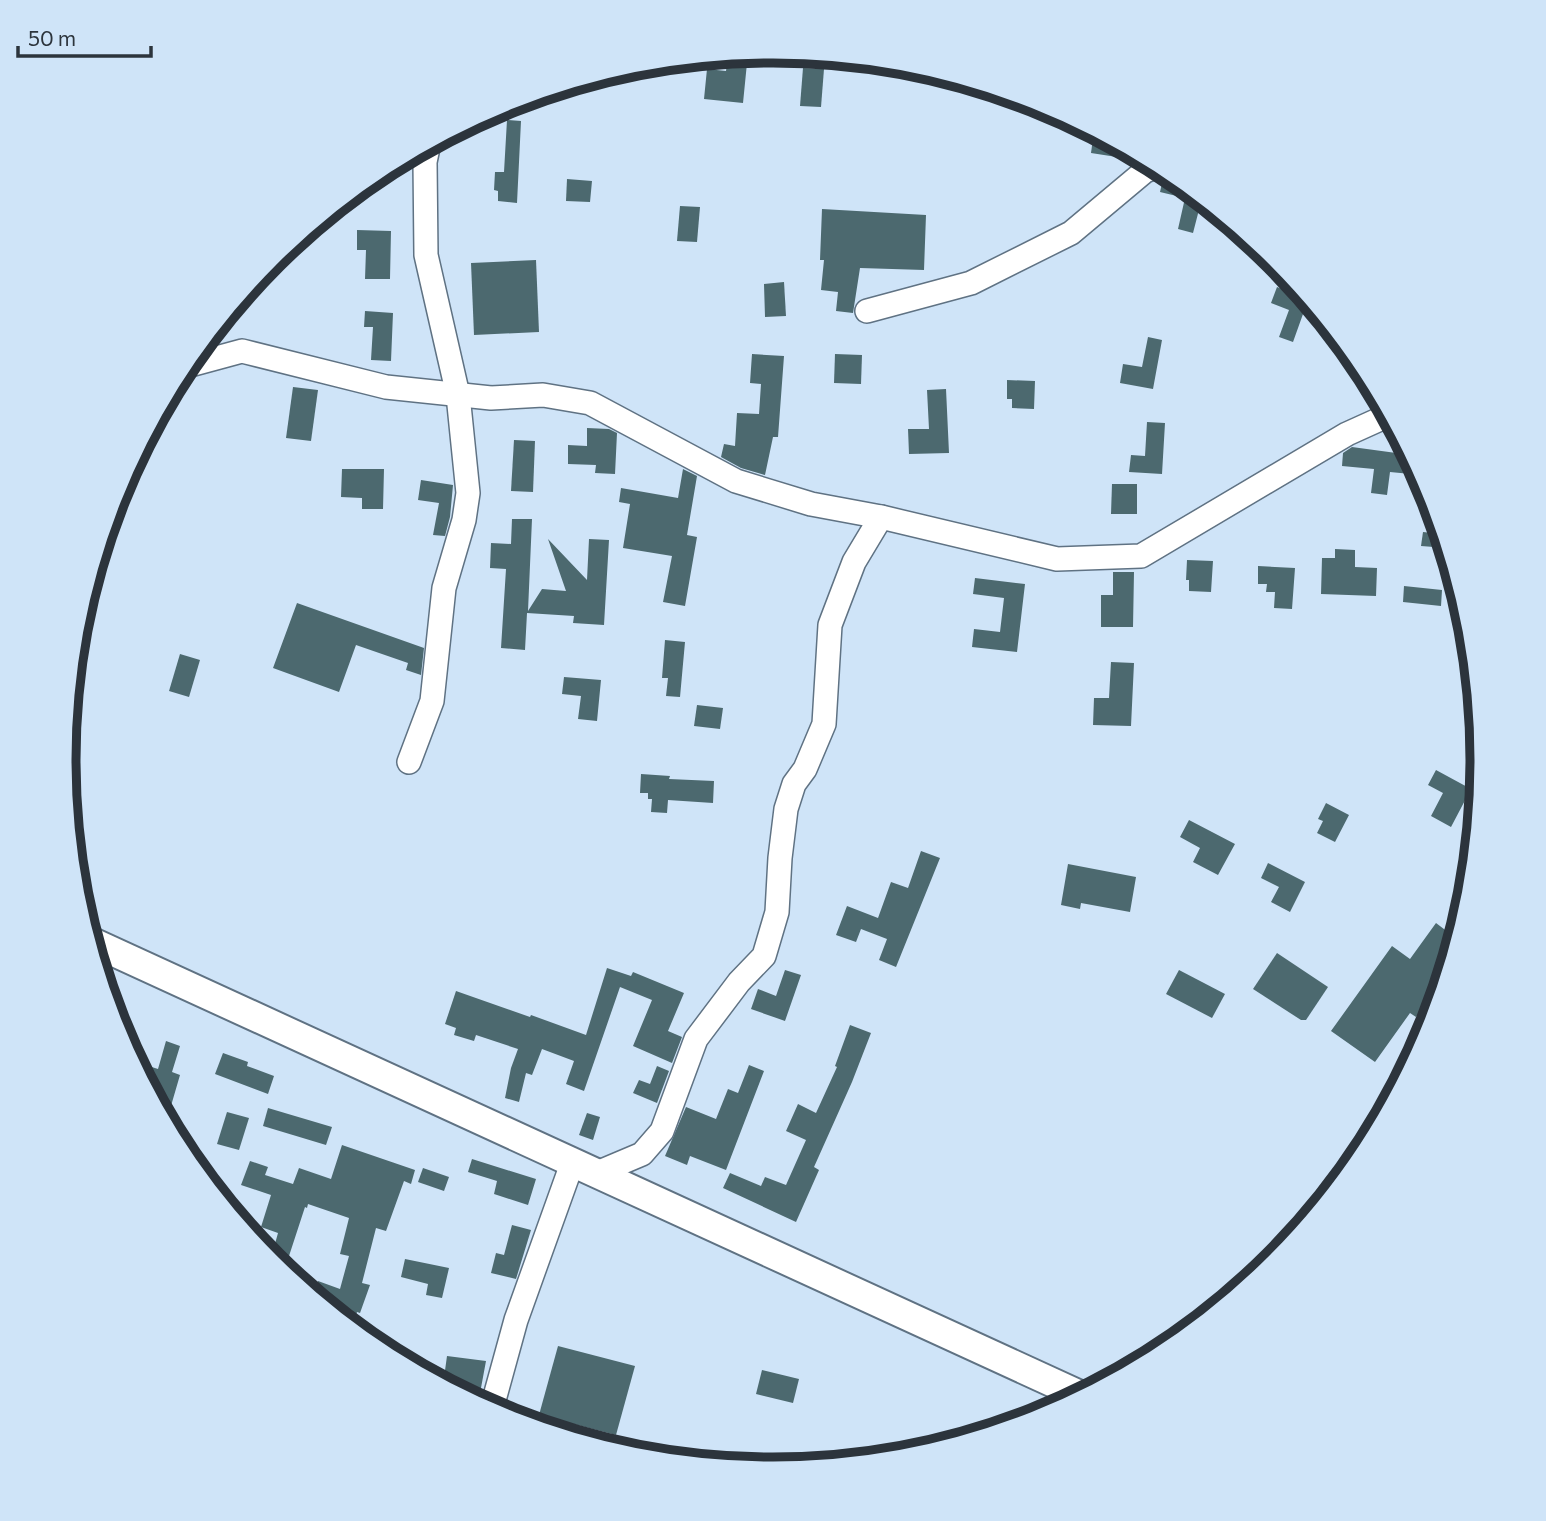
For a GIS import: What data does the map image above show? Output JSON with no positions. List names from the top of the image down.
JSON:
{
  "scale_bar": "50 m"
}
